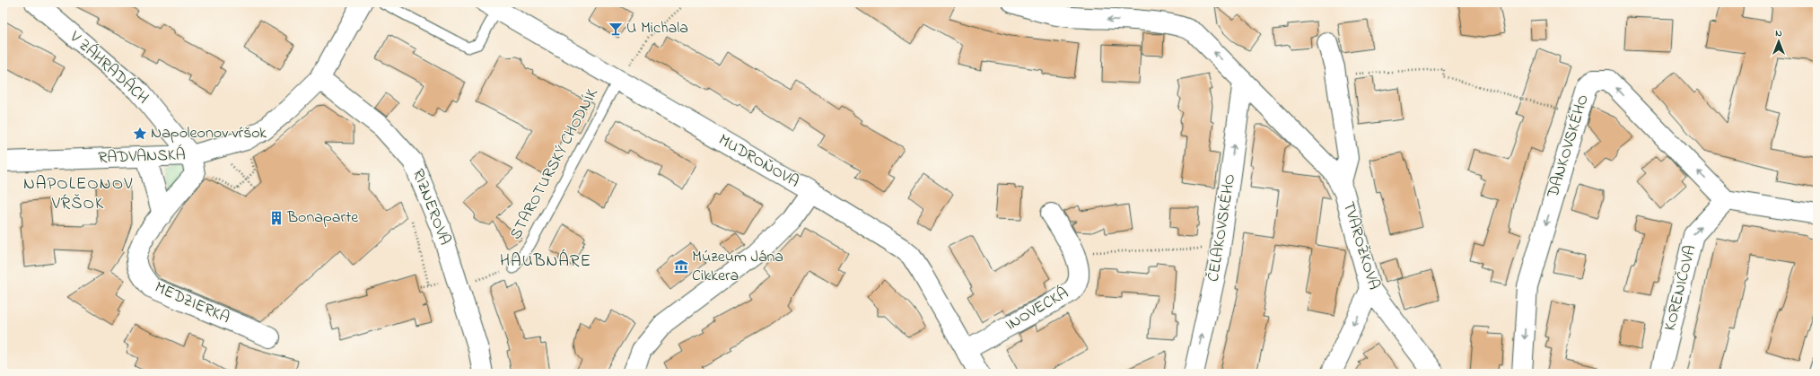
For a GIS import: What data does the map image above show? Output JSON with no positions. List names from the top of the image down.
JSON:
{
  "streets": {
    "street": [
      "V ZÁHRADÁCH",
      "DANKOVSKÉHO",
      "RADVANSKÁ",
      "MUDROŇOVA",
      "RIZNEROVA",
      "ČELAKOVSKÉHO",
      "TVAROŽKOVA",
      "KORENIČOVA",
      "MEDZIERKA",
      "INOVECKÁ"
    ],
    "lane": ["STAROTURSKÝ CHODNÍK"]
  },
  "crossings": [
    ["V ZÁHRADÁCH", "RADVANSKÁ"],
    ["V ZÁHRADÁCH", "MEDZIERKA"],
    ["DANKOVSKÉHO", "KORENIČOVA"],
    ["RADVANSKÁ", "RIZNEROVA"],
    ["RADVANSKÁ", "MEDZIERKA"],
    ["MUDROŇOVA", "STAROTURSKÝ CHODNÍK"],
    ["MUDROŇOVA", "INOVECKÁ"],
    ["ČELAKOVSKÉHO", "TVAROŽKOVA"]
  ],
  "one_way": ["KORENIČOVA"],
  "districts": ["NAPOLEONOV VŔŠOK", "HAUBNÁRE"],
  "places": {
    "bar": ["U Michala"],
    "place": ["Napoleonov vŕšok"],
    "building": ["Bonaparte"],
    "museum": ["Múzeum Jána Cikkera"]
  },
  "north": "top"
}
